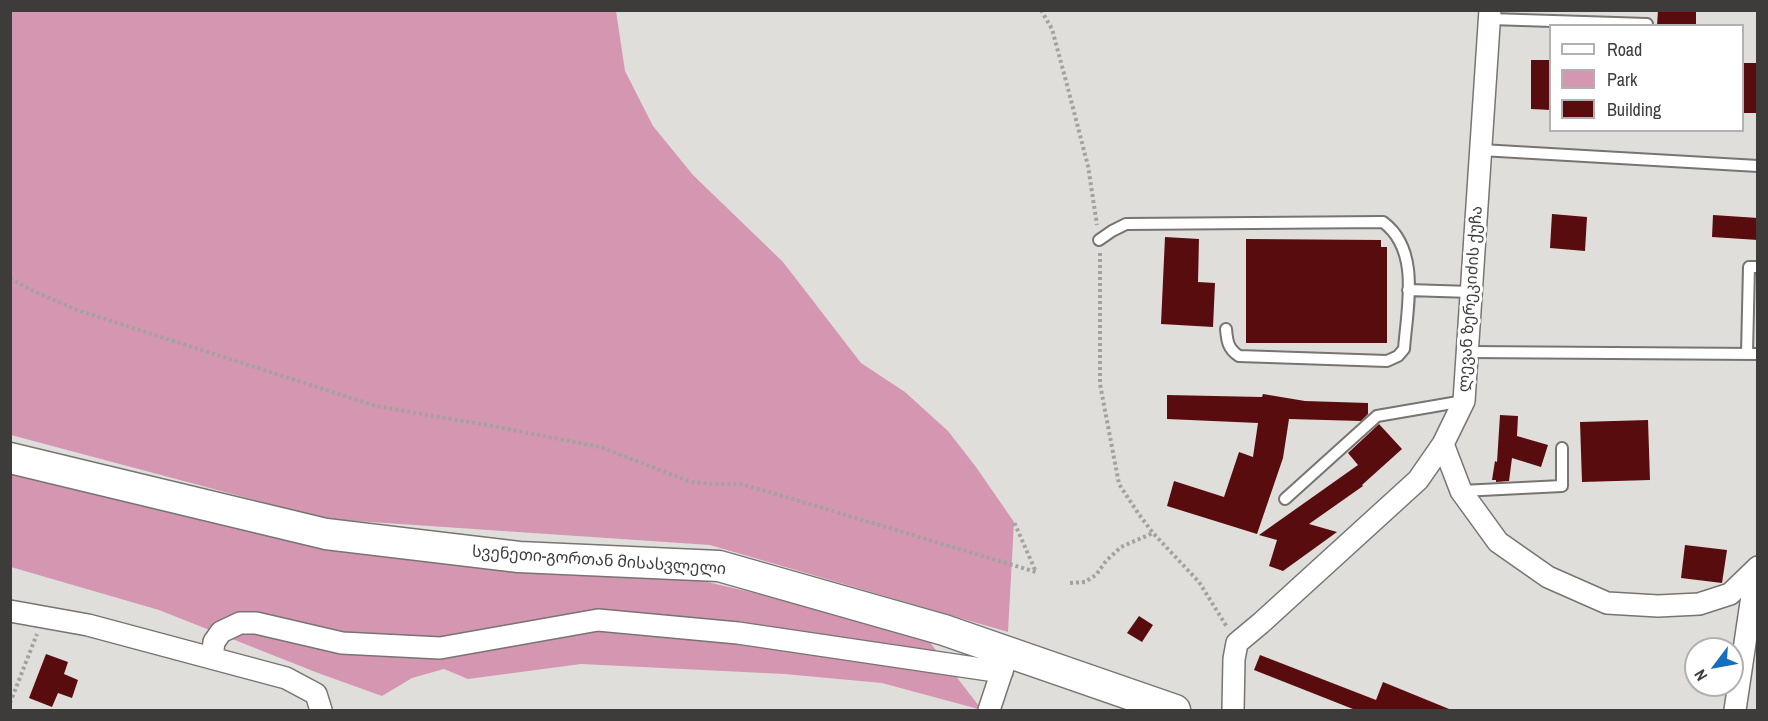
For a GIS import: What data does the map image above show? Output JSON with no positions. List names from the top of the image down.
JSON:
{
  "streets": {
    "main road": ["სვენეთი-გორთან მისასვლელი"],
    "street": ["ლევან ზერეკიძის ქუჩა"]
  },
  "legend": ["Road", "Park", "Building"],
  "north": "bottom left"
}
